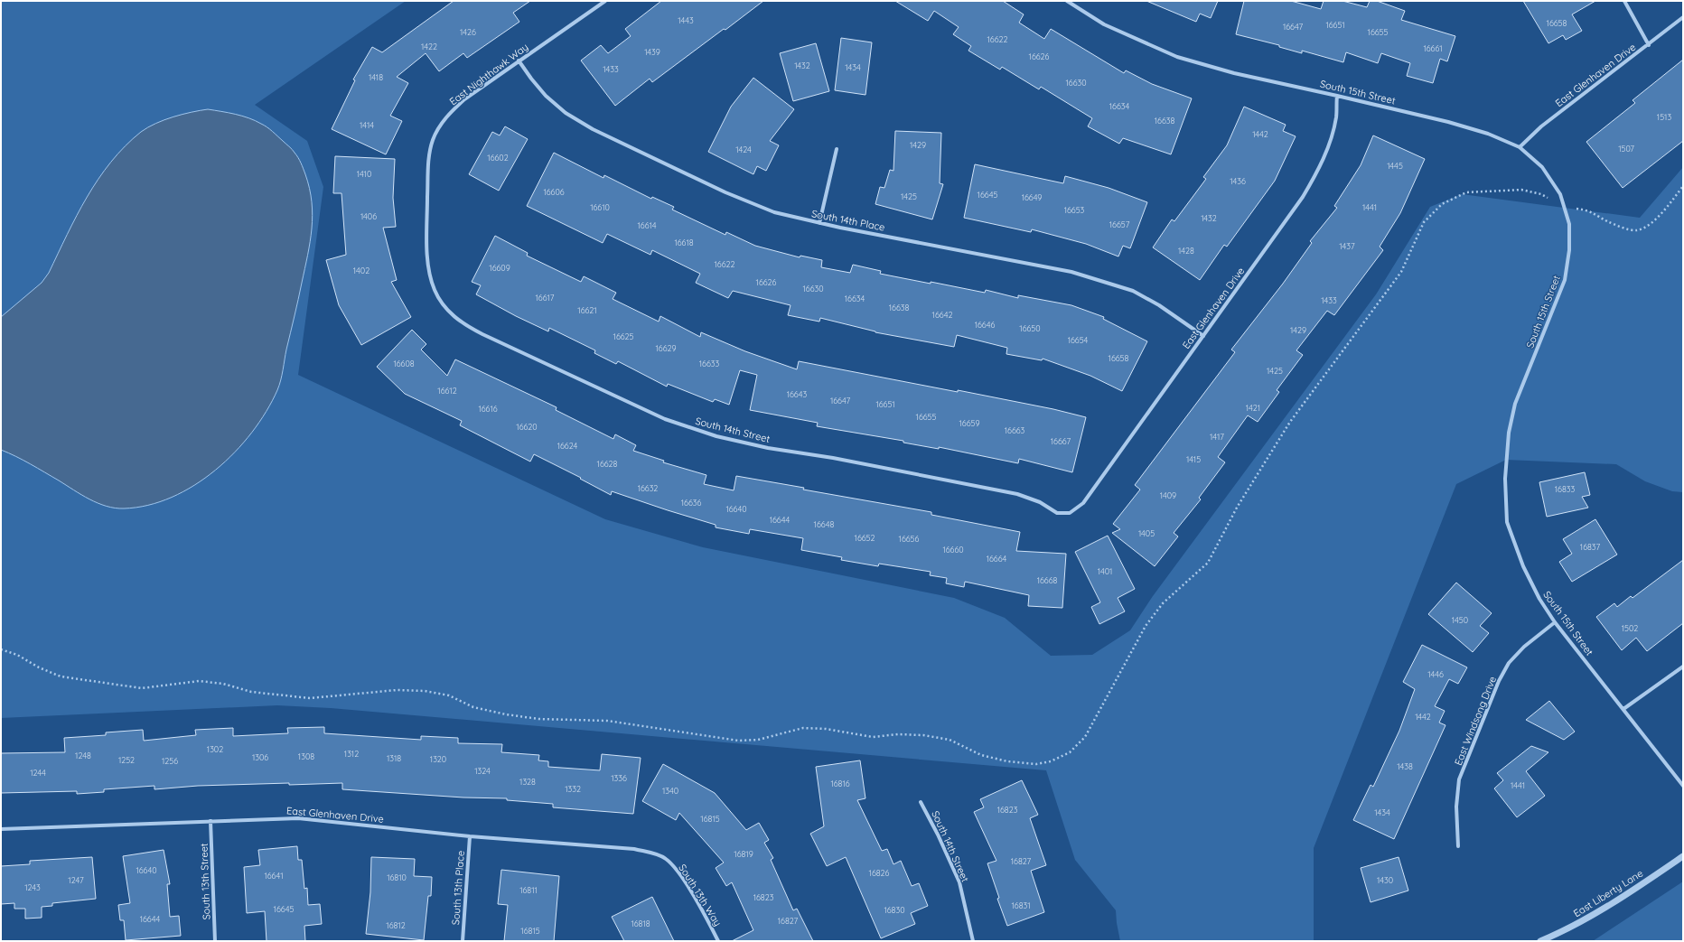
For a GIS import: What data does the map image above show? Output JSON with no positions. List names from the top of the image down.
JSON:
{
  "streets": {
    "street": [
      "East Nighthawk Way",
      "East Glenhaven Drive",
      "South 15th Street",
      "South 14th Place",
      "South 14th Street",
      "East Windsong Drive",
      "South 13th Street",
      "South 13th Place",
      "East Liberty Lane",
      "South 13th Way"
    ]
  },
  "crossings": [
    ["East Nighthawk Way", "South 14th Place"],
    ["East Nighthawk Way", "South 14th Street"],
    ["East Glenhaven Drive", "South 15th Street"],
    ["East Glenhaven Drive", "South 14th Place"],
    ["East Glenhaven Drive", "South 14th Street"],
    ["East Glenhaven Drive", "South 13th Street"],
    ["East Glenhaven Drive", "South 13th Place"],
    ["East Glenhaven Drive", "South 13th Way"],
    ["South 15th Street", "East Windsong Drive"]
  ],
  "house_numbers": [
    "1443",
    "16658",
    "16651",
    "16647",
    "1426",
    "16655",
    "16622",
    "1422",
    "16661",
    "1439",
    "16626",
    "1432",
    "1434",
    "1433",
    "1418",
    "16630",
    "16634",
    "1513",
    "16638",
    "1414",
    "1442",
    "1429",
    "1507",
    "1424",
    "16602",
    "1445",
    "1410",
    "1436",
    "16606",
    "16645",
    "1425",
    "16649",
    "16610",
    "1441",
    "16653",
    "1406",
    "1432",
    "16657",
    "16614",
    "16618",
    "1437",
    "1428",
    "16622",
    "16609",
    "1402",
    "16626",
    "16630",
    "16617",
    "16634",
    "1433",
    "16638",
    "16621",
    "16642",
    "16646",
    "16650",
    "1429",
    "16625",
    "16654",
    "16629",
    "16658",
    "16608",
    "16633",
    "1425",
    "16612",
    "16643",
    "16647",
    "16651",
    "1421",
    "16616",
    "16655",
    "16659",
    "16620",
    "16663",
    "1417",
    "16667",
    "16624",
    "1415",
    "16628",
    "16632",
    "16833",
    "1409",
    "16636",
    "16640",
    "16644",
    "16648",
    "1405",
    "16652",
    "16656",
    "16837",
    "16660",
    "16664",
    "1401",
    "16668",
    "1450",
    "1502",
    "1446",
    "1442",
    "1302",
    "1312",
    "1248",
    "1308",
    "1306",
    "1318",
    "1320",
    "1252",
    "1256",
    "1438",
    "1324",
    "1244",
    "1336",
    "1328",
    "16816",
    "1441",
    "1332",
    "1340",
    "16823",
    "1434",
    "16815",
    "16819",
    "16827",
    "16640",
    "16826",
    "16641",
    "16810",
    "1247",
    "1430",
    "1243",
    "16811",
    "16823",
    "16831",
    "16645",
    "16830",
    "16644",
    "16827",
    "16818",
    "16812",
    "16815"
  ]
}
